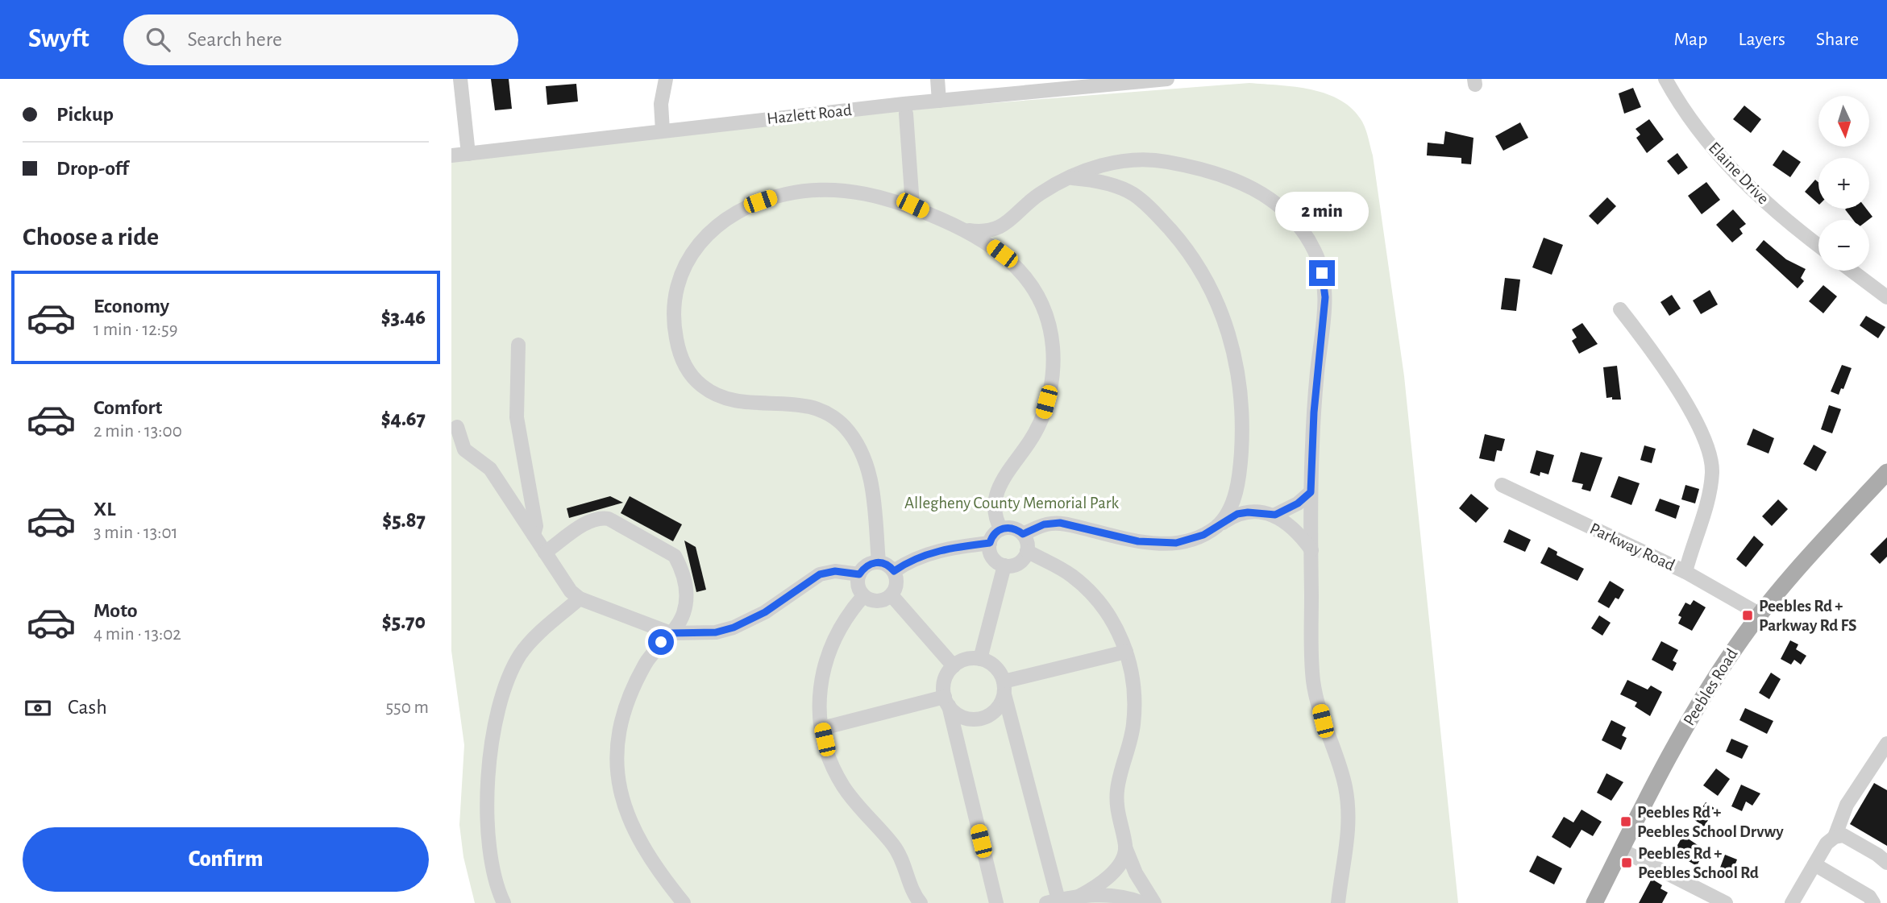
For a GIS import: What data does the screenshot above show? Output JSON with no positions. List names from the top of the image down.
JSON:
{
  "streets": {
    "main road": ["Peebles Road"],
    "street": ["Hazlett Road", "Elaine Drive", "Parkway Road"]
  },
  "crossings": [
    ["Parkway Road", "Peebles Road"]
  ],
  "parks": ["Allegheny County Memorial Park"],
  "places": {
    "transit": ["Peebles Rd + Parkway Rd FS", "Peebles Rd + Peebles School Drvwy", "Peebles Rd + Peebles School Rd"]
  },
  "north": "bottom",
  "page": {
    "header": "Swyft",
    "search": "Search here",
    "nav": ["Map", "Layers", "Share"],
    "banner": ["Pickup", "Drop-off"],
    "map_buttons": ["+", "−"],
    "bubble": "2 min",
    "heading": "Choose a ride",
    "list": [
      {
        "name": "Economy",
        "note": "1 min · 12:59",
        "value": "$3.46"
      },
      {
        "name": "Comfort",
        "note": "2 min · 13:00",
        "value": "$4.67"
      },
      {
        "name": "XL",
        "note": "3 min · 13:01",
        "value": "$5.87"
      },
      {
        "name": "Moto",
        "note": "4 min · 13:02",
        "value": "$5.70"
      }
    ],
    "pay": ["Cash", "550 m"],
    "buttons": "Confirm"
  }
}
